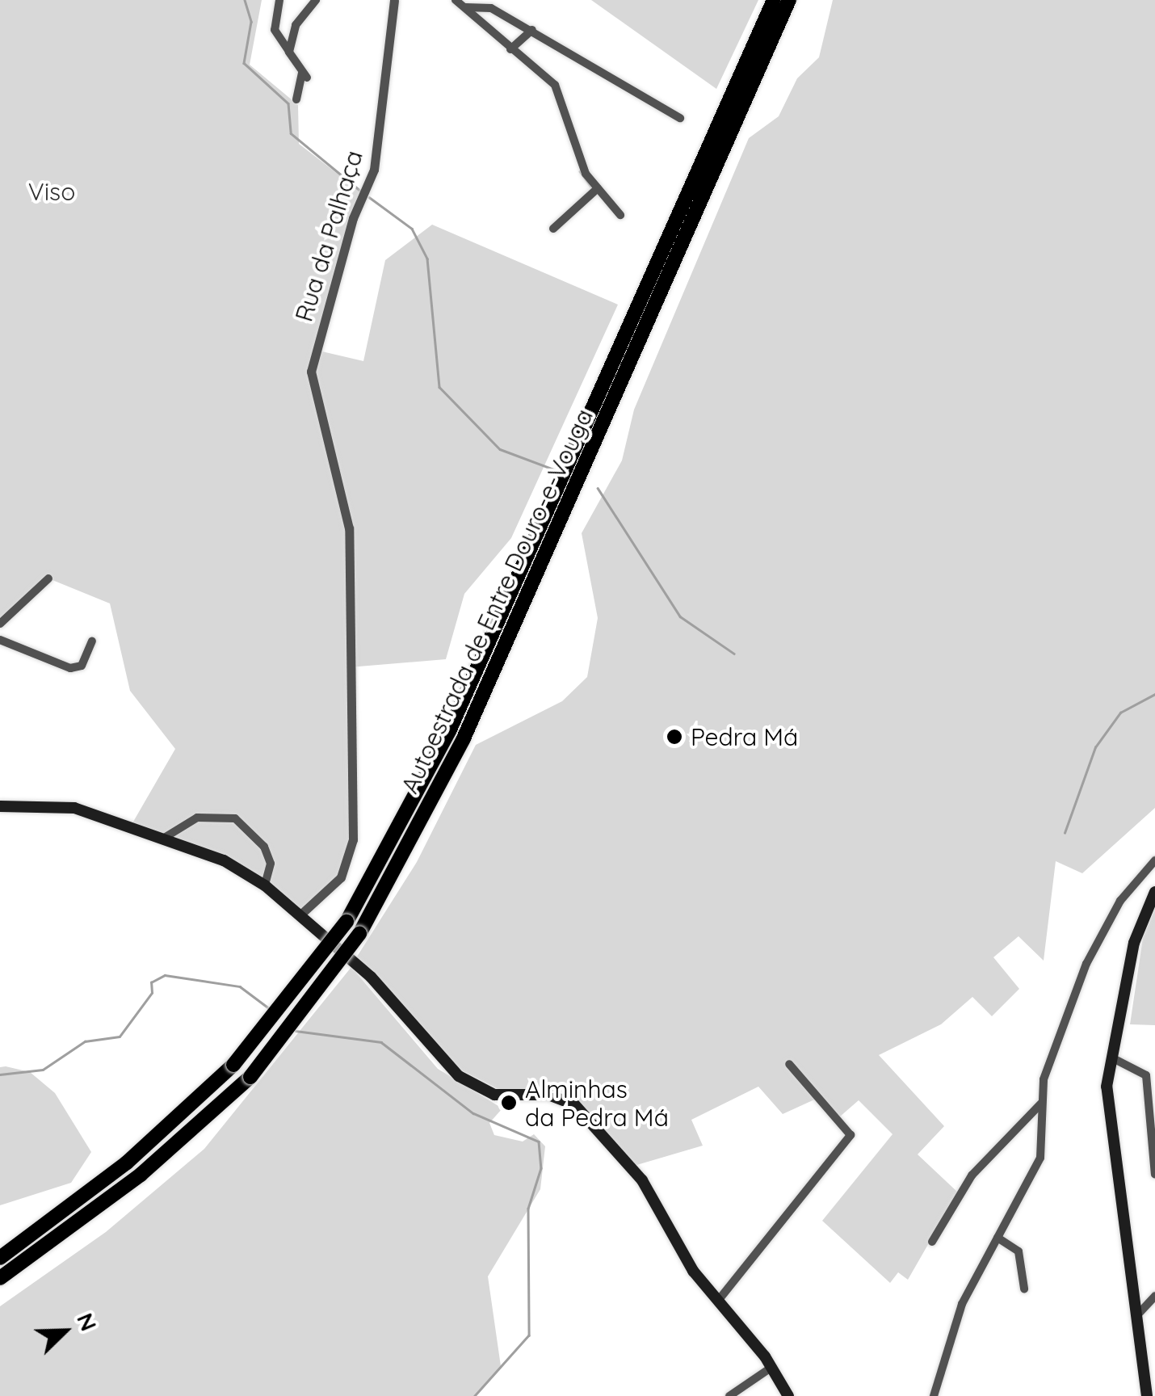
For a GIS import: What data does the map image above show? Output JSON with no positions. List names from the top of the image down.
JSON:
{
  "streets": {
    "highway": ["Autoestrada de Entre Douro-e-Vouga"],
    "street": ["Rua da Palhaça"]
  },
  "parks": ["Viso"],
  "places": ["Pedra Má", "Alminhas da Pedra Má"],
  "north": "top right"
}
